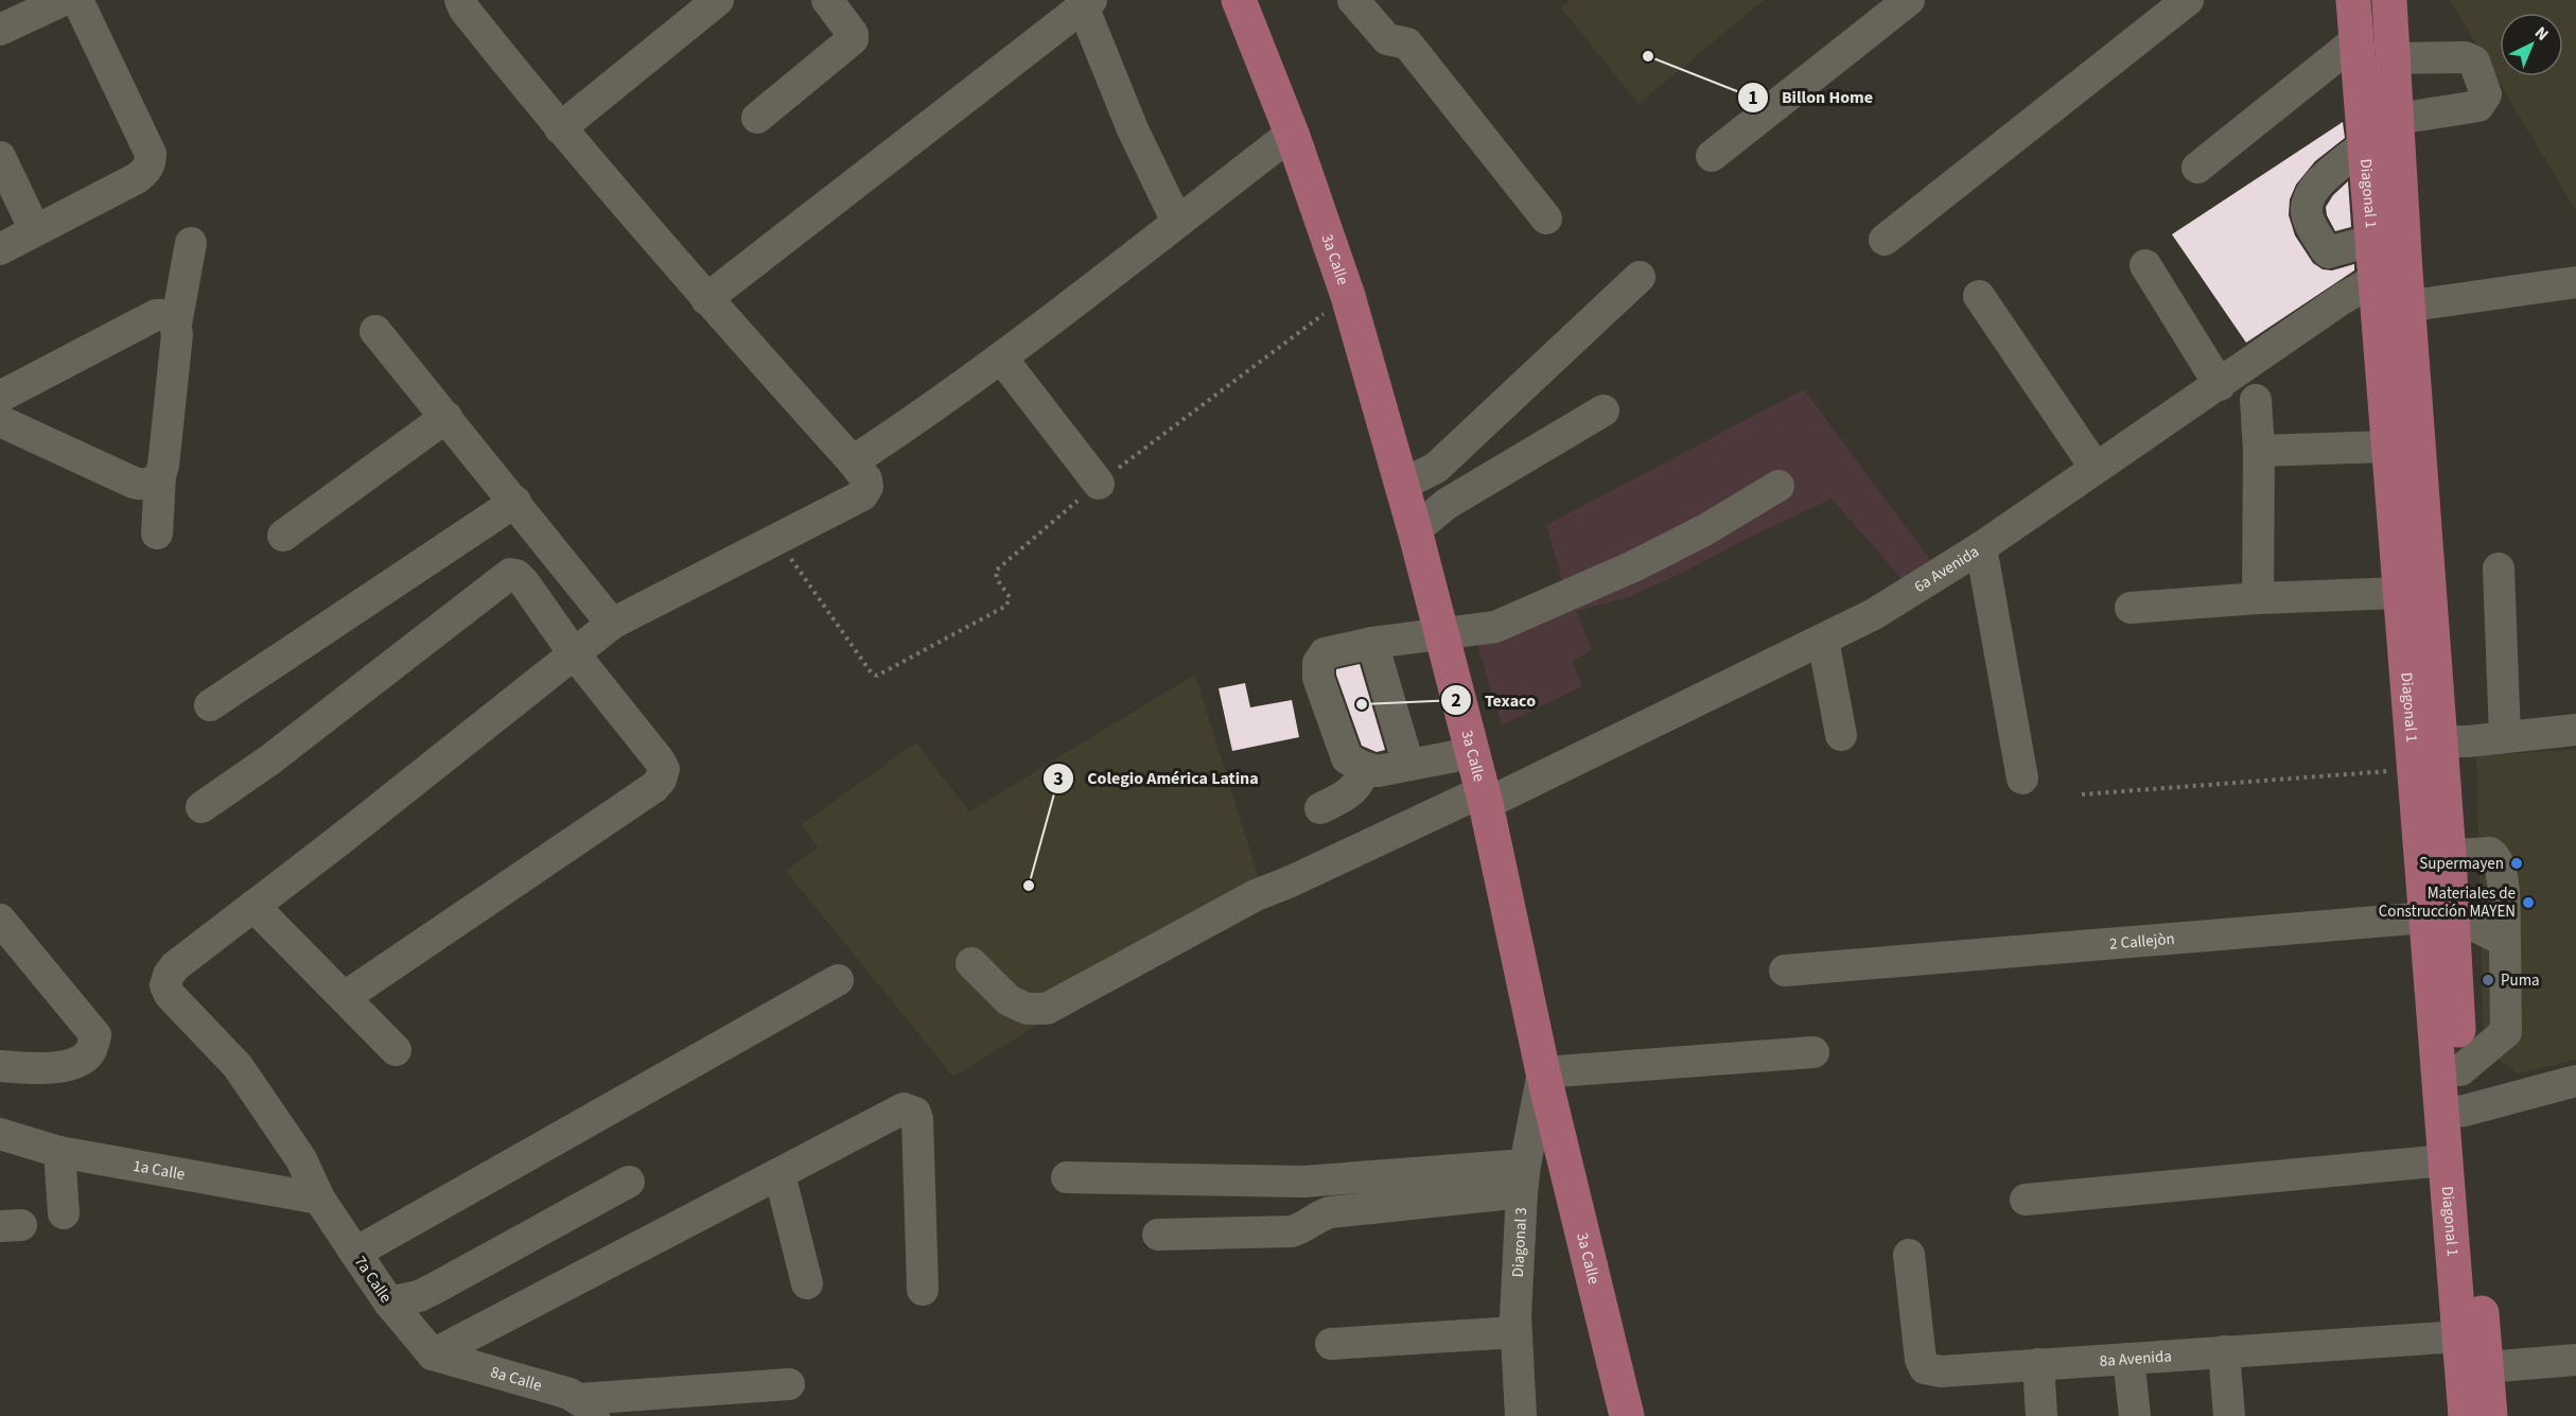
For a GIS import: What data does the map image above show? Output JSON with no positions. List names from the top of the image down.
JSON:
{
  "streets": {
    "main road": ["Diagonal 1", "3a Calle"],
    "street": [
      "6a Avenida",
      "1a Calle",
      "Diagonal 3",
      "7a Calle",
      "8a Avenida",
      "8a Calle"
    ]
  },
  "crossings": [
    ["Diagonal 1", "6a Avenida"],
    ["Diagonal 1", "8a Avenida"],
    ["3a Calle", "6a Avenida"],
    ["3a Calle", "Diagonal 3"],
    ["1a Calle", "7a Calle"],
    ["7a Calle", "8a Calle"]
  ],
  "places": [
    "Billon Home",
    "Texaco",
    "Supermayen",
    "Colegio América Latina",
    "Materiales de Construcción MAYEN",
    "Puma"
  ],
  "north": "top right"
}
